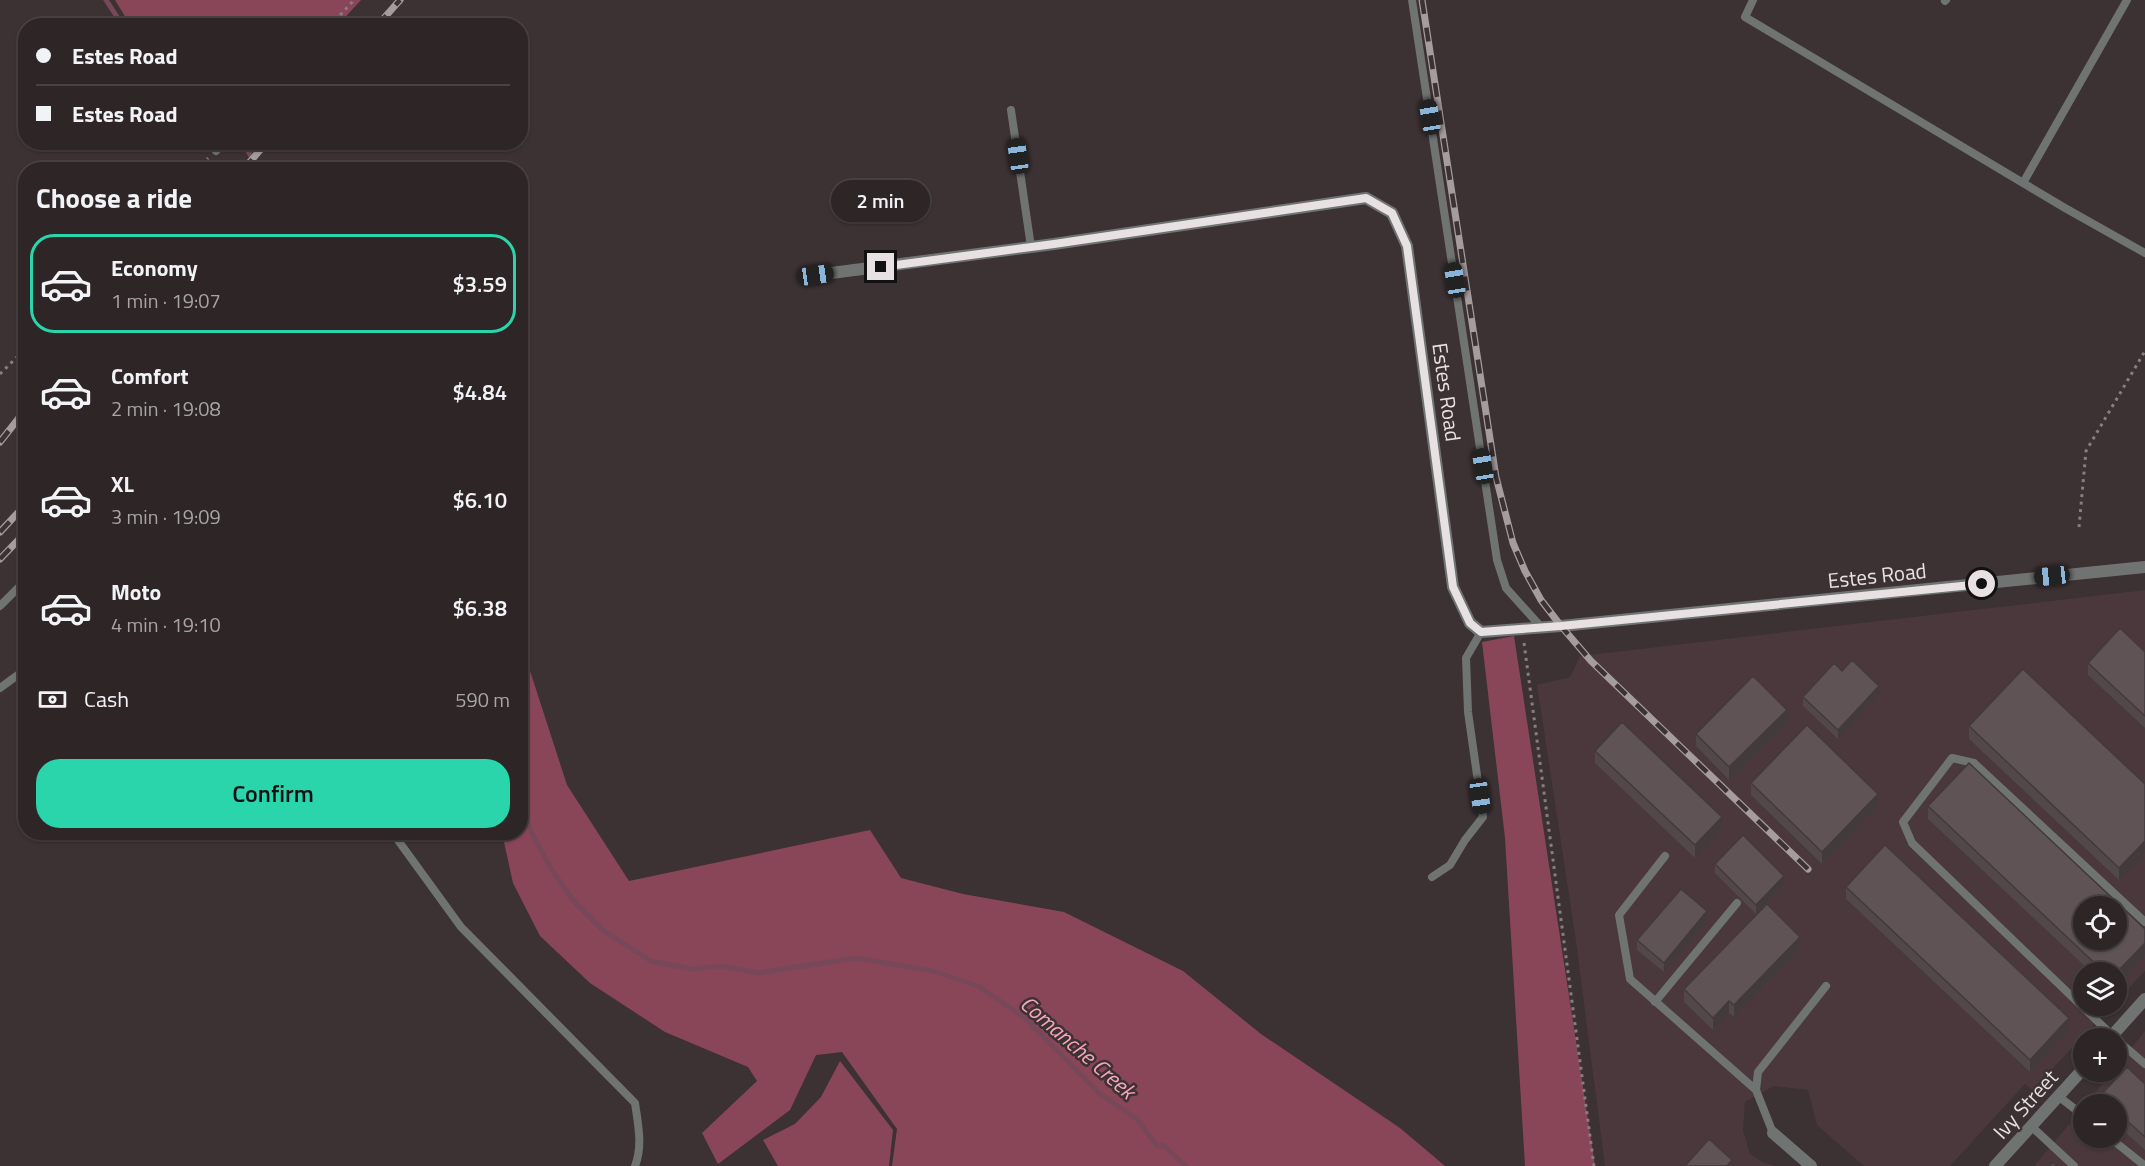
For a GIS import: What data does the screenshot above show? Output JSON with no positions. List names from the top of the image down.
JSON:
{
  "streets": {
    "street": ["Estes Road", "Ivy Street"]
  },
  "water": ["Comanche Creek"],
  "page": {
    "banner": ["Estes Road", "Estes Road"],
    "heading": "Choose a ride",
    "bubble": "2 min",
    "list": [
      {
        "name": "Economy",
        "note": "1 min · 19:07",
        "value": "$3.59"
      },
      {
        "name": "Comfort",
        "note": "2 min · 19:08",
        "value": "$4.84"
      },
      {
        "name": "XL",
        "note": "3 min · 19:09",
        "value": "$6.10"
      },
      {
        "name": "Moto",
        "note": "4 min · 19:10",
        "value": "$6.38"
      }
    ],
    "pay": ["Cash", "590 m"],
    "buttons": "Confirm",
    "map_buttons": ["+", "−"]
  }
}
